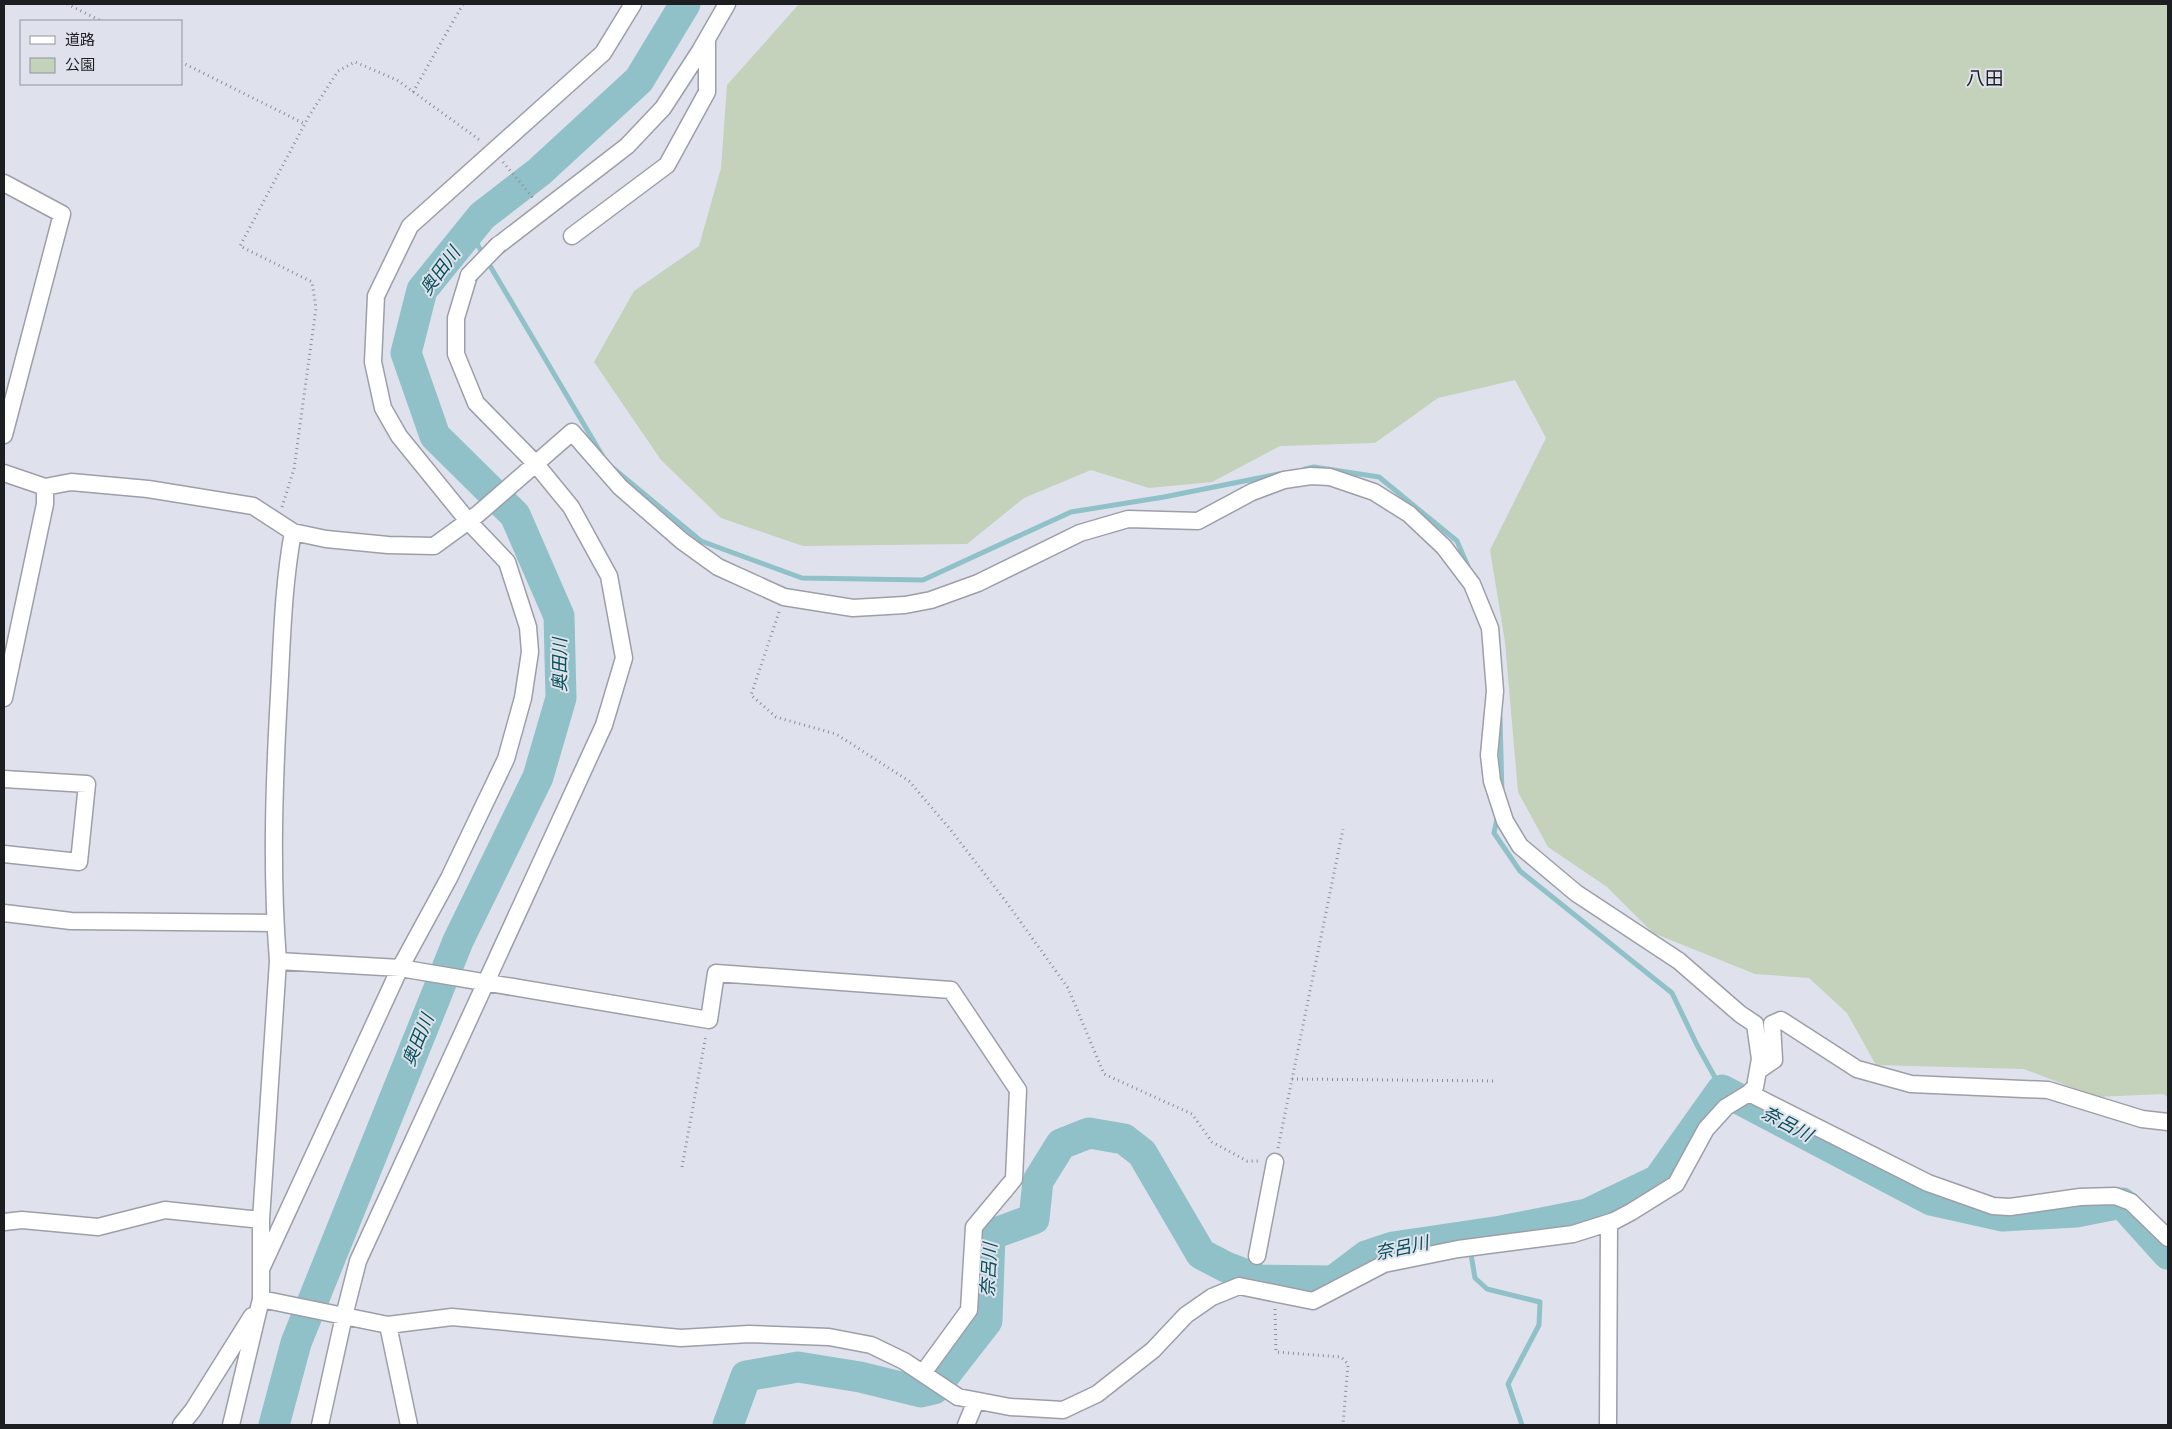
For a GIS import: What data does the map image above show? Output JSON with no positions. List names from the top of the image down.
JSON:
{
  "districts": ["八田"],
  "water": ["奥田川", "奈呂川"],
  "legend": ["道路", "公園"]
}
